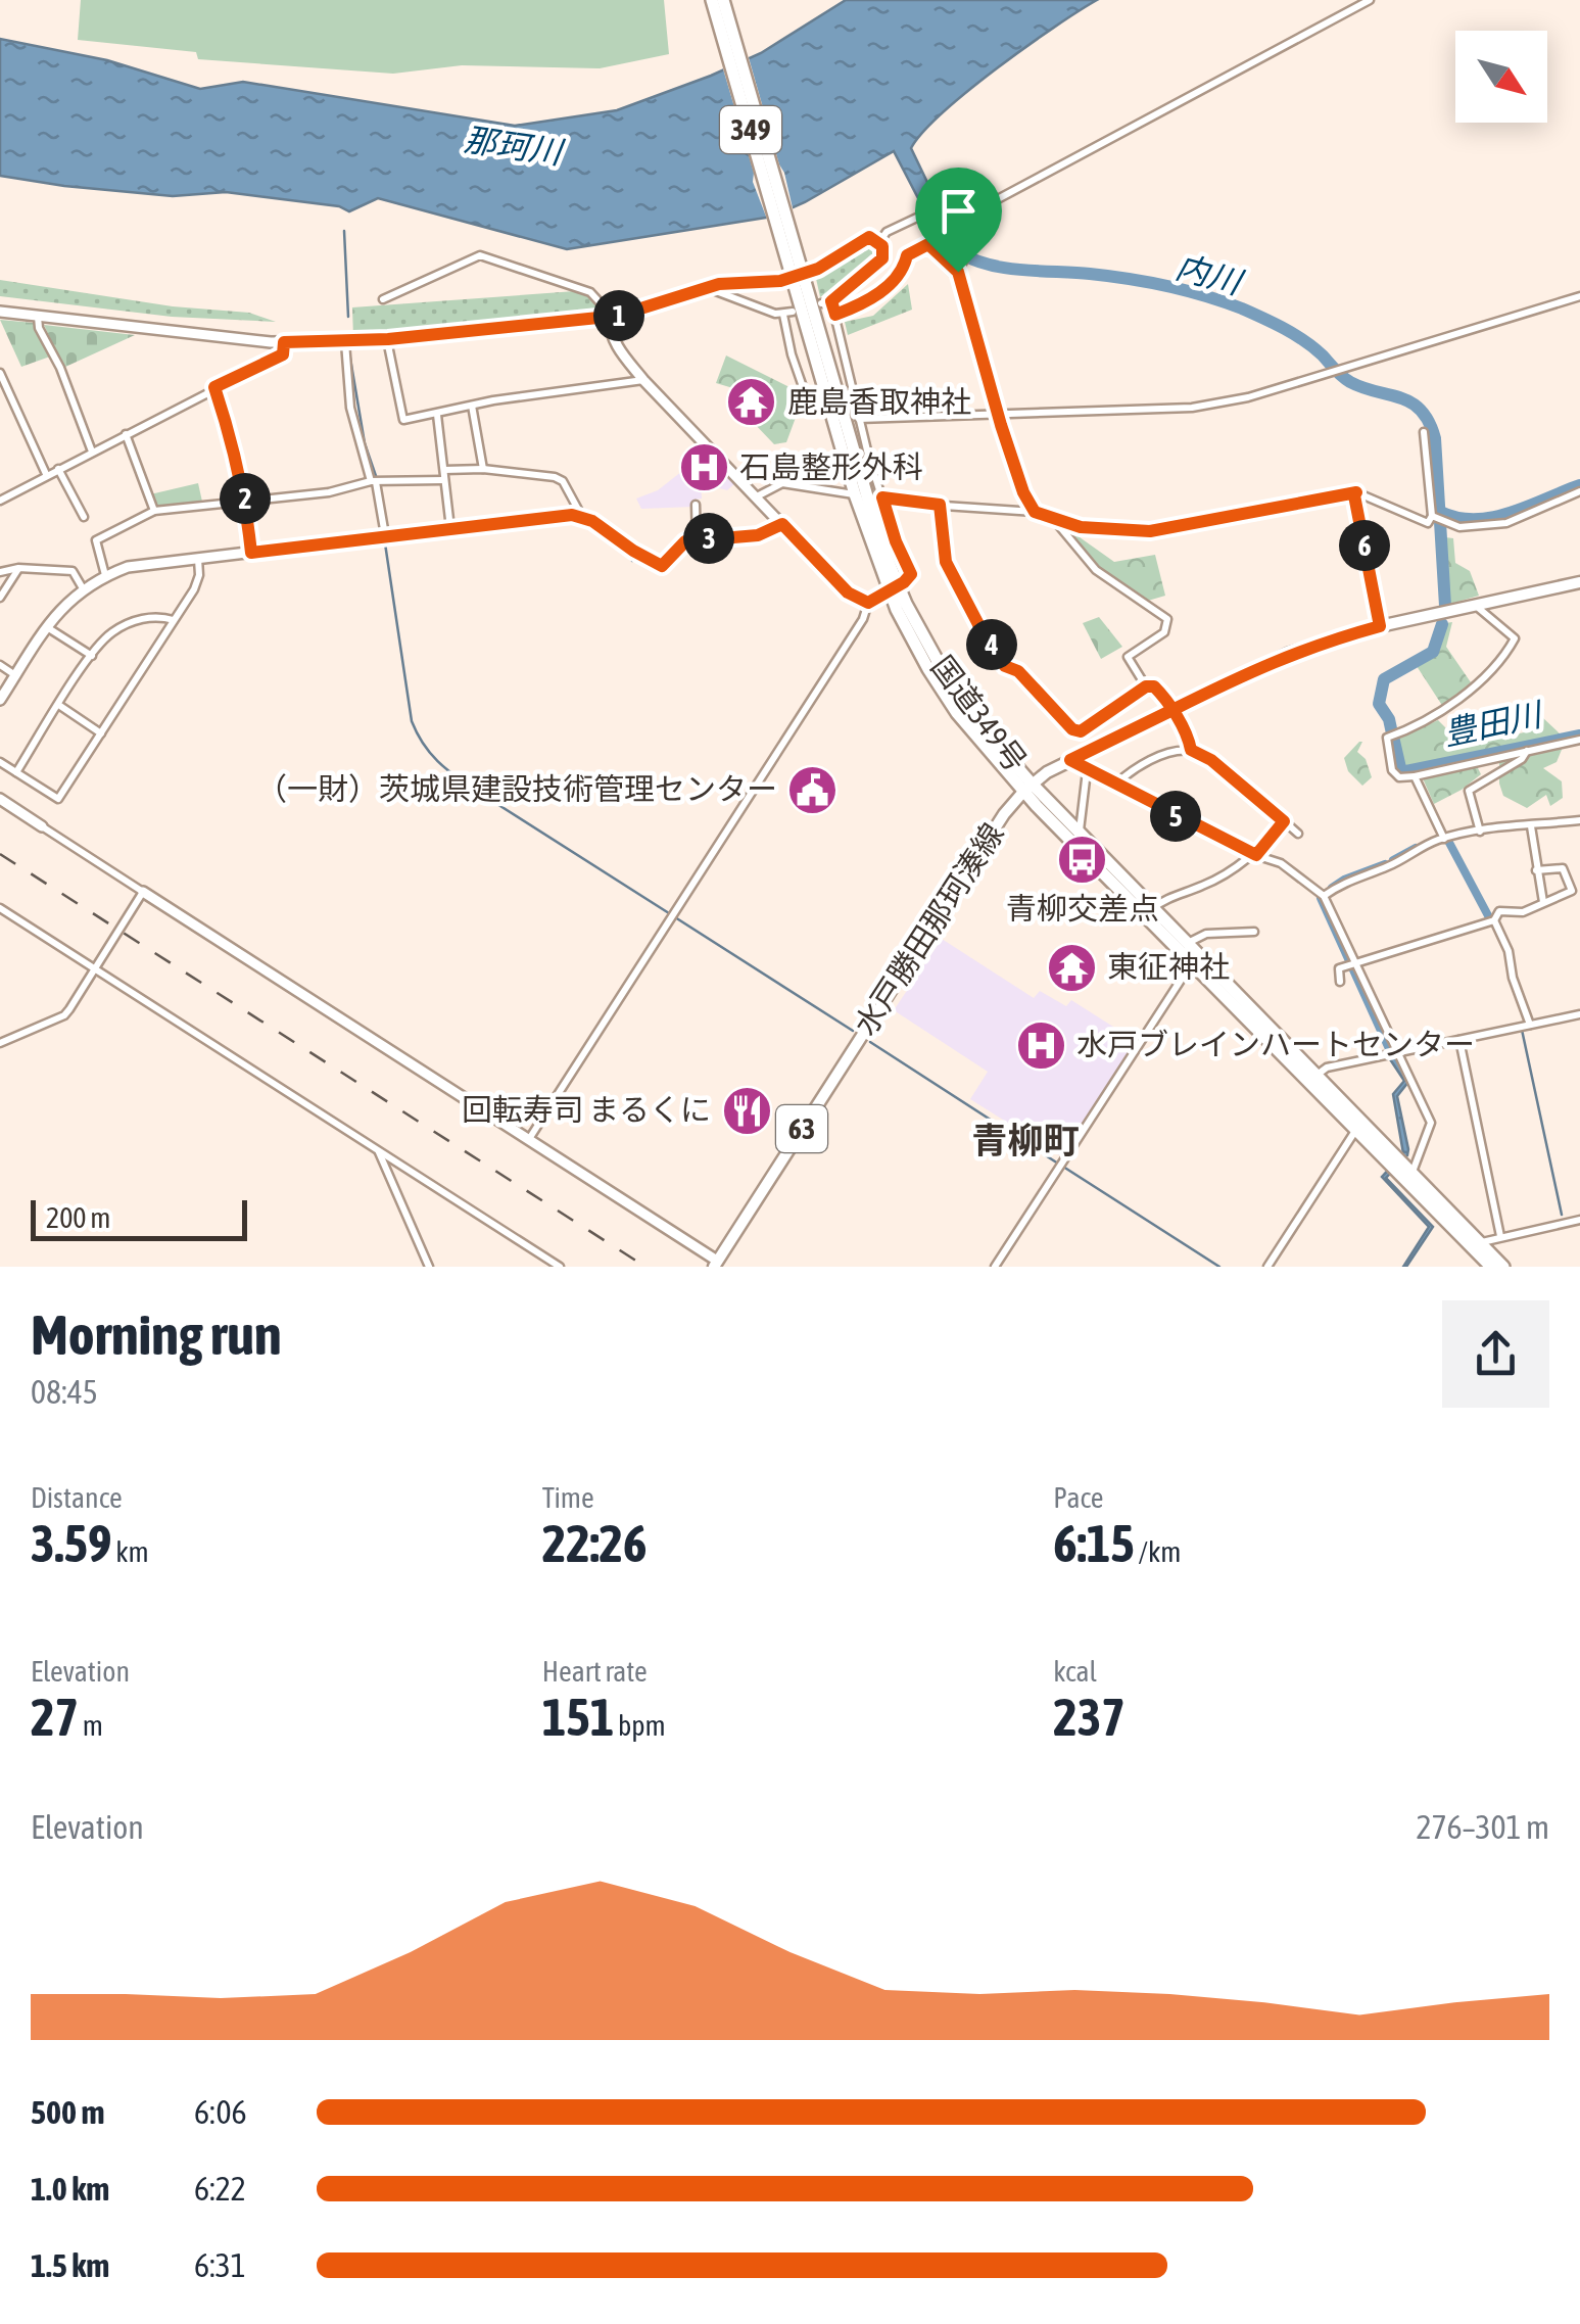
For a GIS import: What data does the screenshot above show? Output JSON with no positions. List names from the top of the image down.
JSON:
{
  "streets": {
    "highway": ["349", "国道349号"],
    "main road": ["水戸勝田那珂湊線", "63"]
  },
  "crossings": [
    ["国道349号", "水戸勝田那珂湊線"]
  ],
  "districts": ["青柳町"],
  "water": ["那珂川", "内川", "豊田川"],
  "places": {
    "temple": ["鹿島香取神社", "東征神社"],
    "hospital": ["石島整形外科", "水戸ブレインハートセンター"],
    "public building": ["（一財）茨城県建設技術管理センター"],
    "bus stop": ["青柳交差点"],
    "restaurant": ["回転寿司 まるくに"]
  },
  "scale_bar": "200 m",
  "north": "bottom right",
  "page": {
    "pins": [
      "1",
      "2",
      "3",
      "6",
      "4",
      "5"
    ],
    "scale": "200 m",
    "heading": ["Morning run", "08:45"],
    "stats": [
      ["Distance", "3.59 km"],
      ["Time", "22:26"],
      ["Pace", "6:15 /km"],
      ["Elevation", "27 m"],
      ["Heart rate", "151 bpm"],
      ["kcal", "237"]
    ],
    "chart": ["Elevation", "276–301 m"],
    "list": [
      {
        "name": "500 m",
        "note": "6:06"
      },
      {
        "name": "1.0 km",
        "note": "6:22"
      },
      {
        "name": "1.5 km",
        "note": "6:31"
      }
    ]
  }
}
